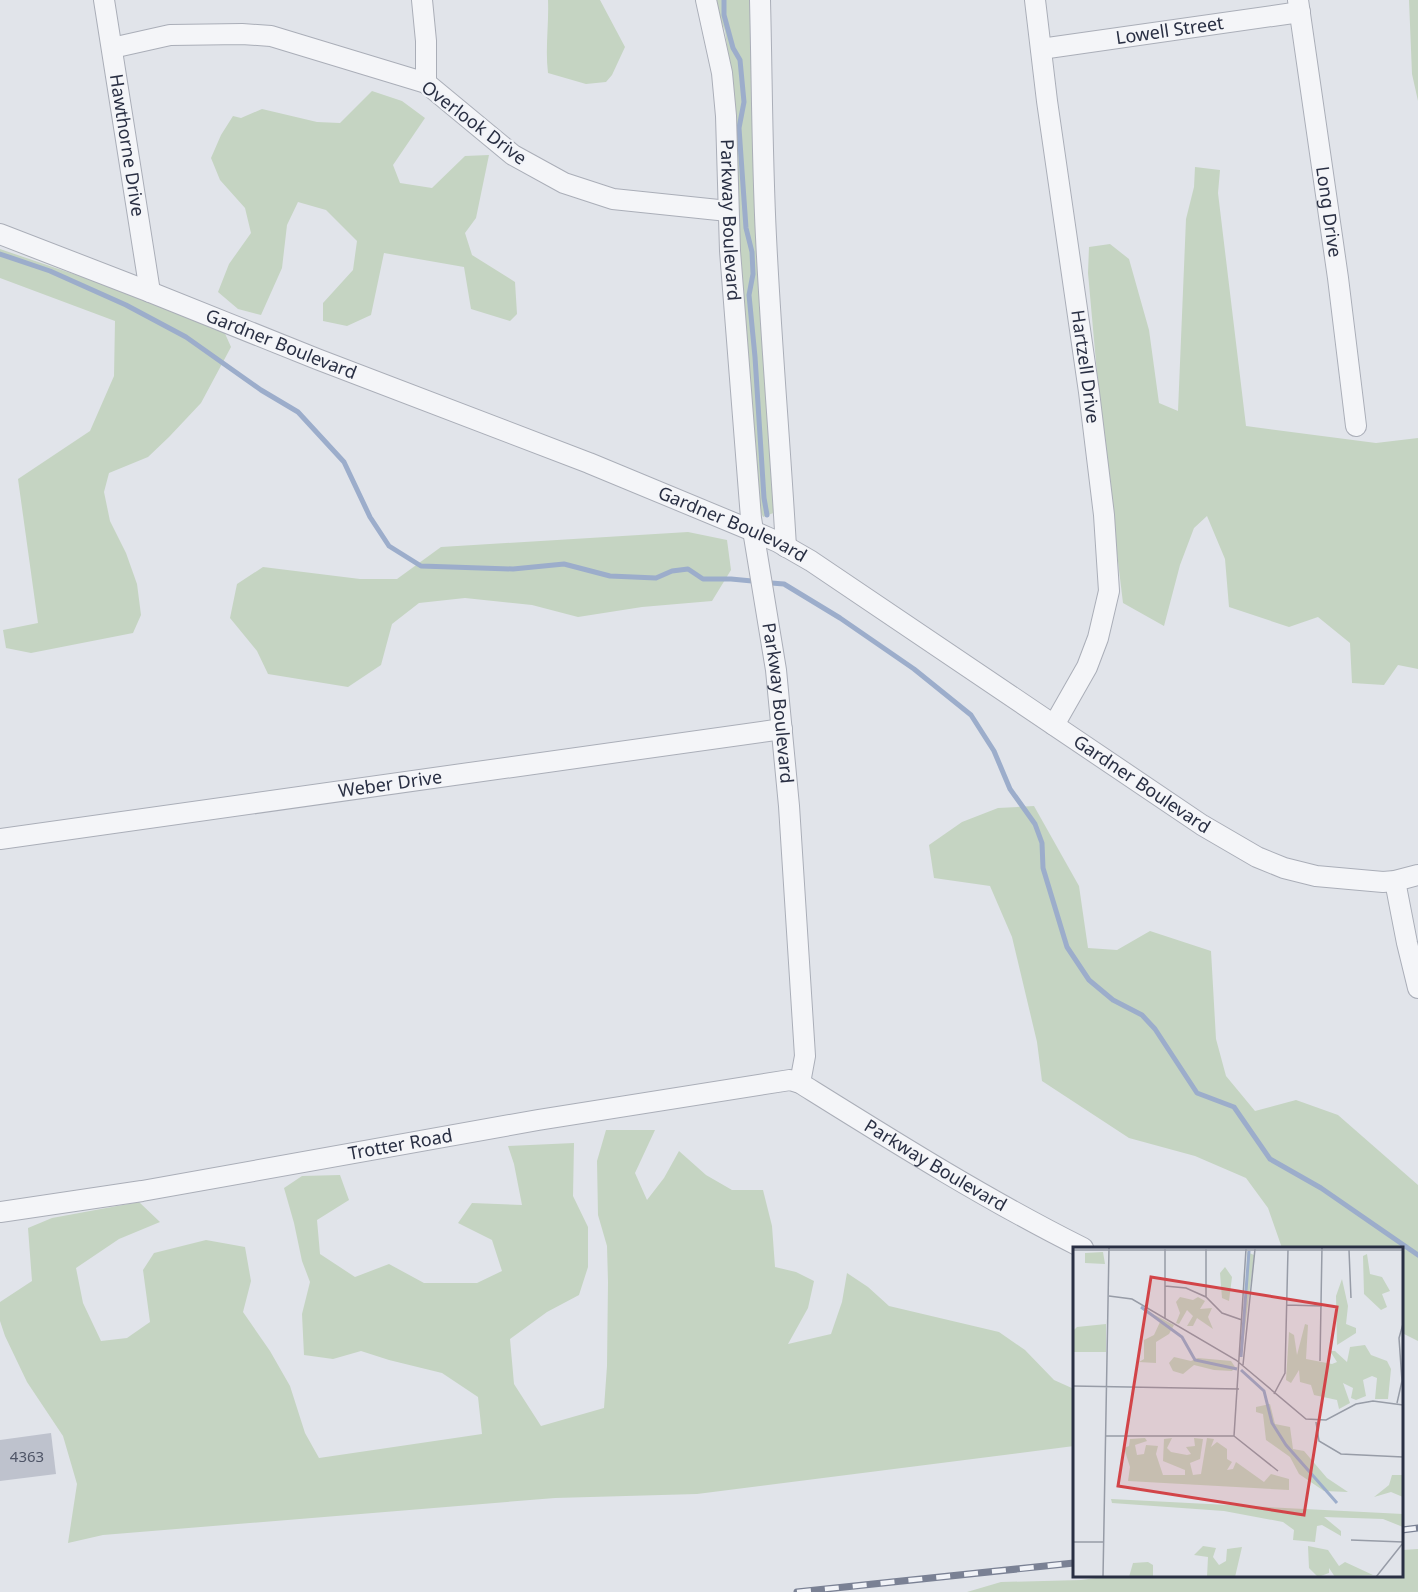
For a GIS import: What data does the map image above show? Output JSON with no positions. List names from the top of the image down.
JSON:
{
  "streets": {
    "street": [
      "Lowell Street",
      "Overlook Drive",
      "Hawthorne Drive",
      "Long Drive",
      "Parkway Boulevard",
      "Gardner Boulevard",
      "Hartzell Drive",
      "Weber Drive",
      "Trotter Road"
    ]
  },
  "crossings": [
    ["Lowell Street", "Long Drive"],
    ["Lowell Street", "Hartzell Drive"],
    ["Overlook Drive", "Hawthorne Drive"],
    ["Overlook Drive", "Parkway Boulevard"],
    ["Hawthorne Drive", "Gardner Boulevard"],
    ["Parkway Boulevard", "Gardner Boulevard"],
    ["Parkway Boulevard", "Weber Drive"],
    ["Parkway Boulevard", "Trotter Road"],
    ["Gardner Boulevard", "Hartzell Drive"]
  ],
  "house_numbers": ["4363"]
}
